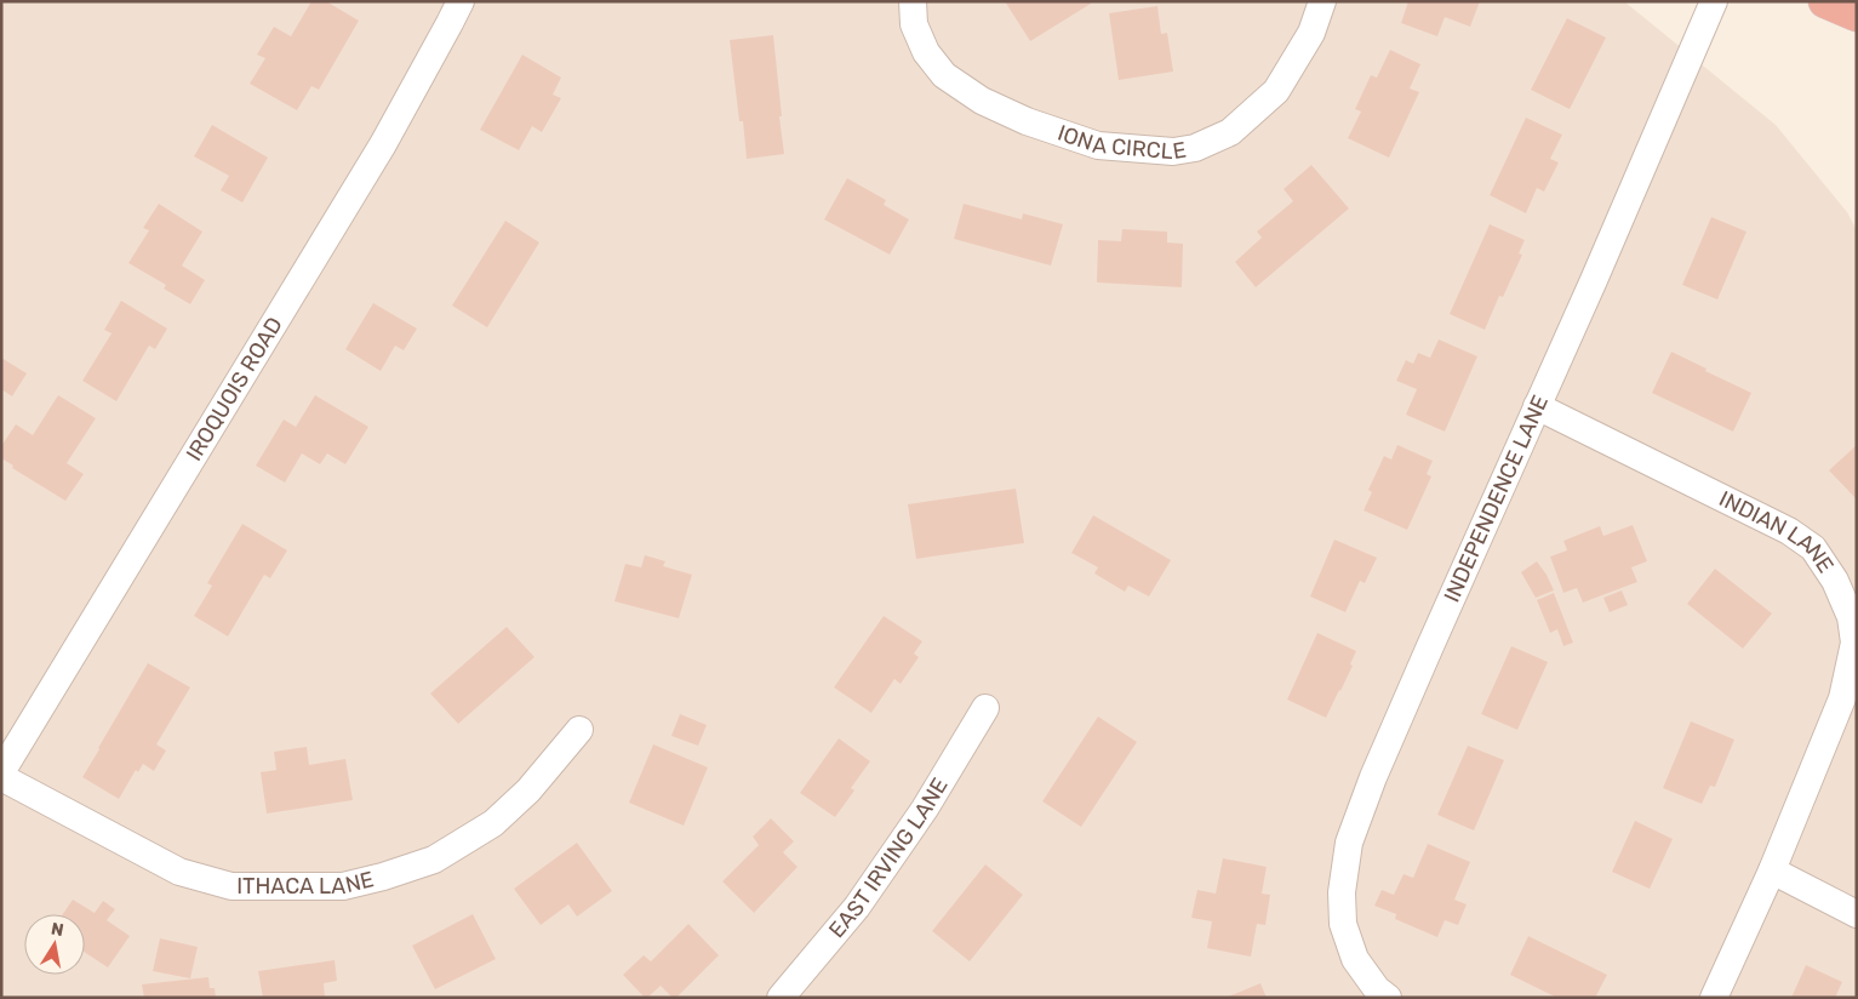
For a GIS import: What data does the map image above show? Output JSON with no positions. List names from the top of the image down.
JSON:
{
  "streets": {
    "street": [
      "IONA CIRCLE",
      "IROQUOIS ROAD",
      "INDEPENDENCE LANE",
      "INDIAN LANE",
      "EAST IRVING LANE",
      "ITHACA LANE"
    ]
  },
  "crossings": [
    ["IROQUOIS ROAD", "ITHACA LANE"],
    ["INDEPENDENCE LANE", "INDIAN LANE"]
  ],
  "north": "top"
}
